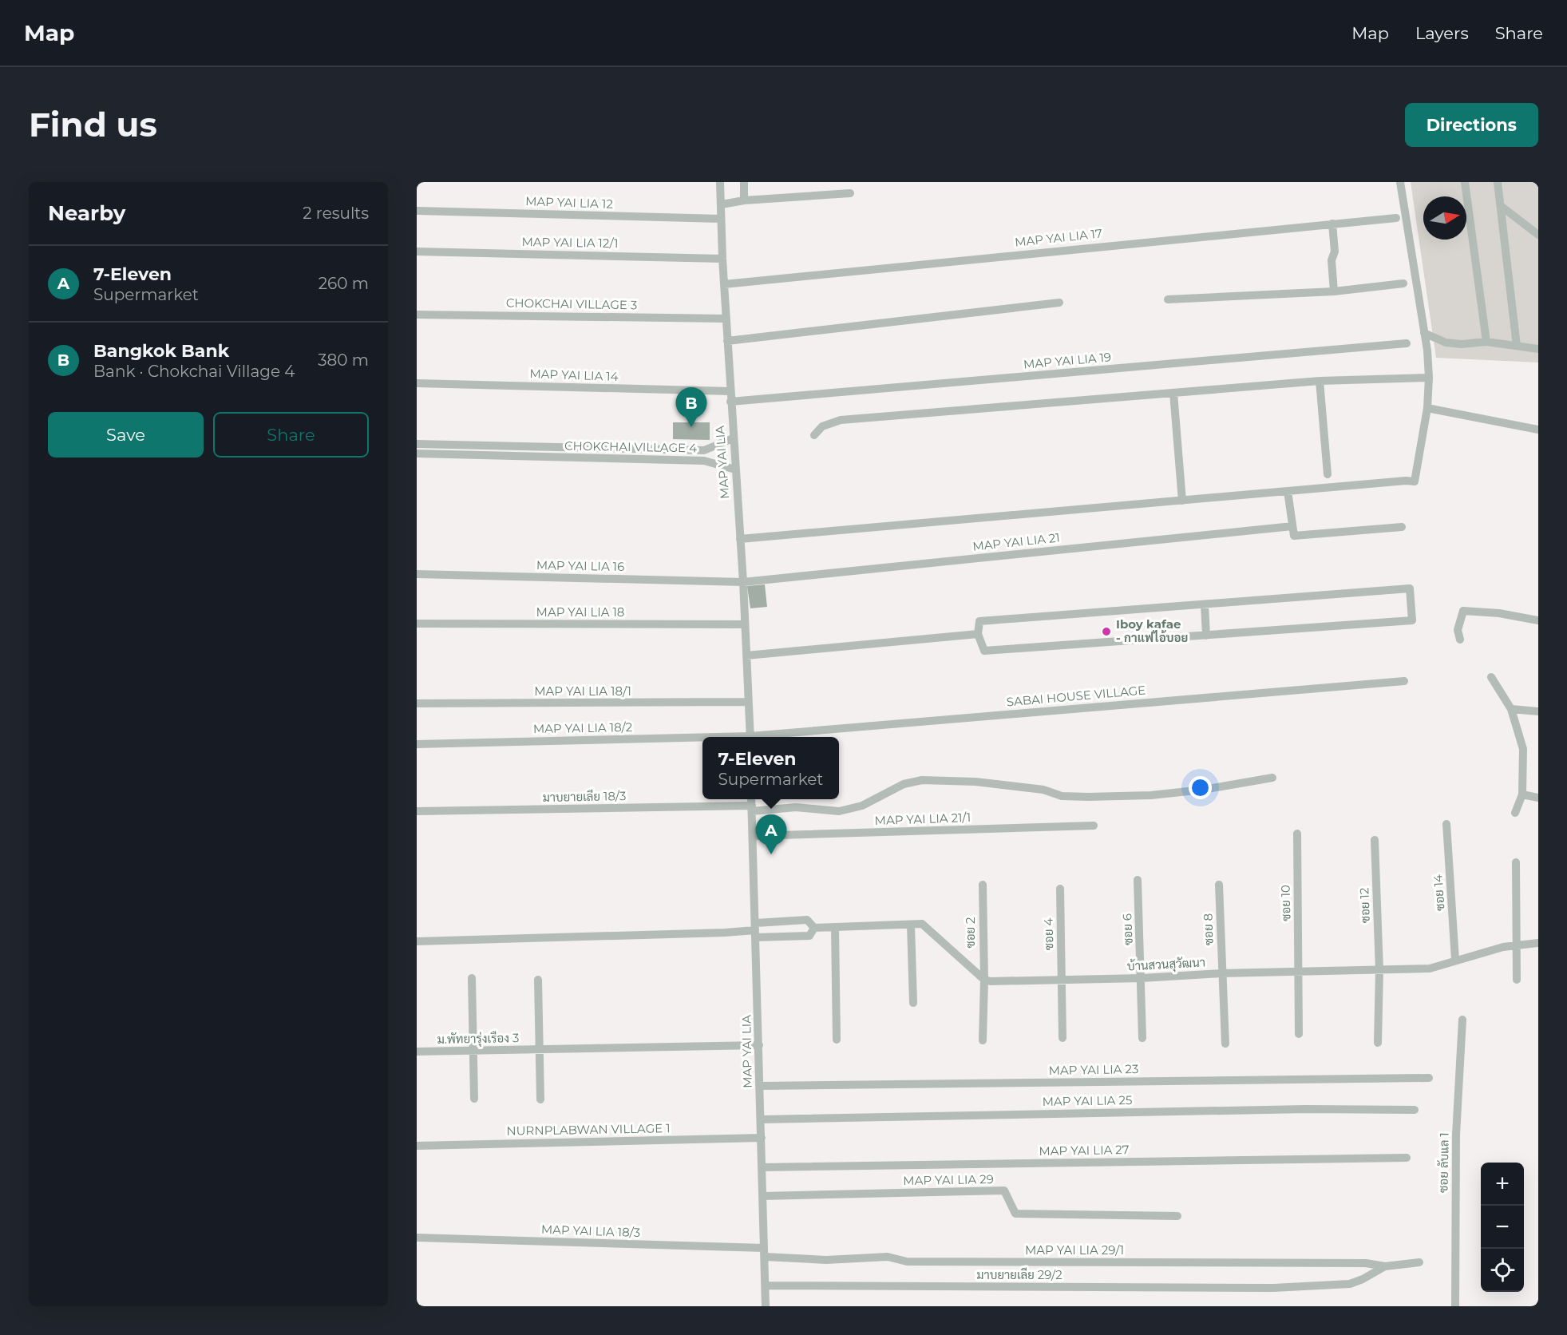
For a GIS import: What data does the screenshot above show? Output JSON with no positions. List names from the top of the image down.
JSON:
{
  "streets": {
    "street": [
      "MAP YAI LIA 12",
      "MAP YAI LIA 17",
      "MAP YAI LIA 12/1",
      "CHOKCHAI VILLAGE 3",
      "MAP YAI LIA 19",
      "MAP YAI LIA 14",
      "CHOKCHAI VILLAGE 4",
      "MAP YAI LIA",
      "MAP YAI LIA 21",
      "MAP YAI LIA 16",
      "MAP YAI LIA 18",
      "MAP YAI LIA 18/1",
      "SABAI HOUSE VILLAGE",
      "MAP YAI LIA 18/2",
      "มาบยายเลีย 18/3",
      "MAP YAI LIA 21/1",
      "ซอย 14",
      "ซอย 10",
      "ซอย 12",
      "ซอย 6",
      "ซอย 8",
      "ซอย 2",
      "ซอย 4",
      "บ้านสวนสุวัฒนา",
      "ม.พัทยารุ่งเรือง 3",
      "MAP YAI LIA 23",
      "MAP YAI LIA 25",
      "NURNPLABWAN VILLAGE 1",
      "MAP YAI LIA 27",
      "ซอย ลับแล 1",
      "MAP YAI LIA 29",
      "MAP YAI LIA 18/3",
      "MAP YAI LIA 29/1",
      "มาบยายเลีย 29/2"
    ]
  },
  "crossings": [
    ["MAP YAI LIA 12", "MAP YAI LIA"],
    ["MAP YAI LIA 17", "MAP YAI LIA"],
    ["MAP YAI LIA 12/1", "MAP YAI LIA"],
    ["CHOKCHAI VILLAGE 3", "MAP YAI LIA"],
    ["MAP YAI LIA 19", "MAP YAI LIA"],
    ["MAP YAI LIA 14", "MAP YAI LIA"],
    ["CHOKCHAI VILLAGE 4", "MAP YAI LIA"],
    ["MAP YAI LIA", "MAP YAI LIA 21"],
    ["MAP YAI LIA", "MAP YAI LIA 16"],
    ["MAP YAI LIA", "MAP YAI LIA 18"],
    ["MAP YAI LIA", "MAP YAI LIA 18/1"],
    ["MAP YAI LIA", "มาบยายเลีย 18/3"],
    ["MAP YAI LIA", "MAP YAI LIA 21/1"],
    ["MAP YAI LIA", "ม.พัทยารุ่งเรือง 3"],
    ["MAP YAI LIA", "MAP YAI LIA 23"],
    ["MAP YAI LIA", "MAP YAI LIA 25"],
    ["MAP YAI LIA", "NURNPLABWAN VILLAGE 1"],
    ["MAP YAI LIA", "MAP YAI LIA 27"],
    ["MAP YAI LIA", "MAP YAI LIA 29"],
    ["MAP YAI LIA", "MAP YAI LIA 18/3"],
    ["MAP YAI LIA", "MAP YAI LIA 29/1"],
    ["MAP YAI LIA", "มาบยายเลีย 29/2"],
    ["MAP YAI LIA 21", "MAP YAI LIA 16"],
    ["ซอย 14", "บ้านสวนสุวัฒนา"],
    ["ซอย 10", "บ้านสวนสุวัฒนา"],
    ["ซอย 12", "บ้านสวนสุวัฒนา"],
    ["ซอย 6", "บ้านสวนสุวัฒนา"],
    ["ซอย 8", "บ้านสวนสุวัฒนา"],
    ["ซอย 2", "บ้านสวนสุวัฒนา"],
    ["ซอย 4", "บ้านสวนสุวัฒนา"],
    ["MAP YAI LIA 18/3", "MAP YAI LIA 29/1"],
    ["MAP YAI LIA 29/1", "มาบยายเลีย 29/2"]
  ],
  "places": ["Iboy kafae - กาแฟไอ้บอย"],
  "north": "right",
  "page": {
    "header": "Map",
    "nav": ["Map", "Layers", "Share"],
    "buttons": [
      "Directions",
      ["Save", "Share"]
    ],
    "title": "Find us",
    "heading": ["Nearby", "2 results"],
    "list": [
      {
        "mark": "A",
        "name": "7-Eleven",
        "note": "Supermarket",
        "value": "260 m"
      },
      {
        "mark": "B",
        "name": "Bangkok Bank",
        "note": "Bank · Chokchai Village 4",
        "value": "380 m"
      }
    ],
    "pins": ["B", "A"],
    "popup": ["7-Eleven", "Supermarket"],
    "map_buttons": ["+", "−"]
  }
}
